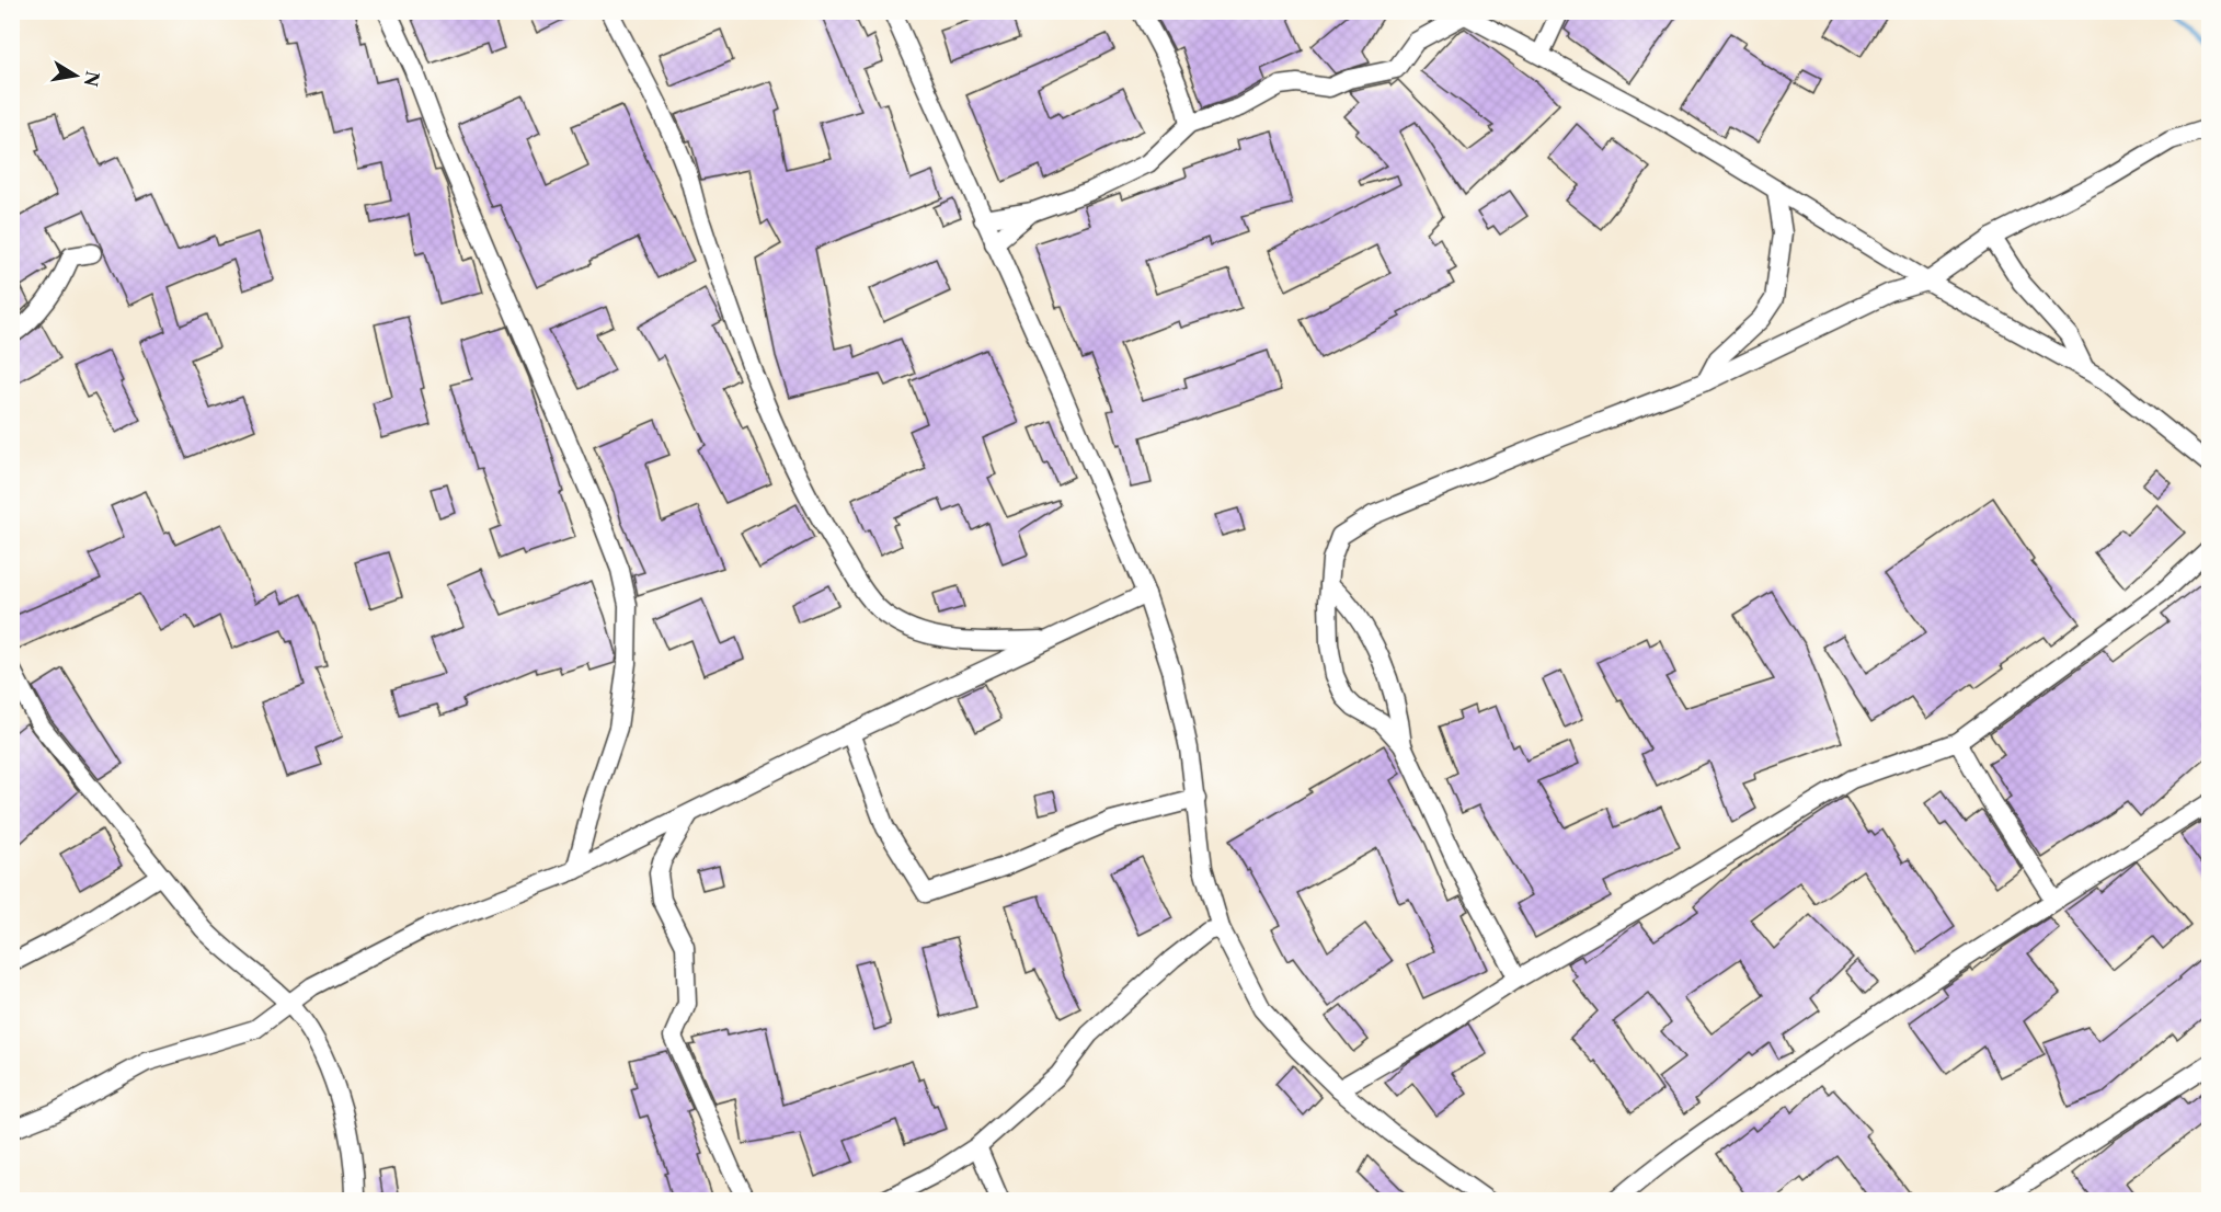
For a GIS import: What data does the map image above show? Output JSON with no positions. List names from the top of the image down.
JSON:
{
  "north": "right"
}
